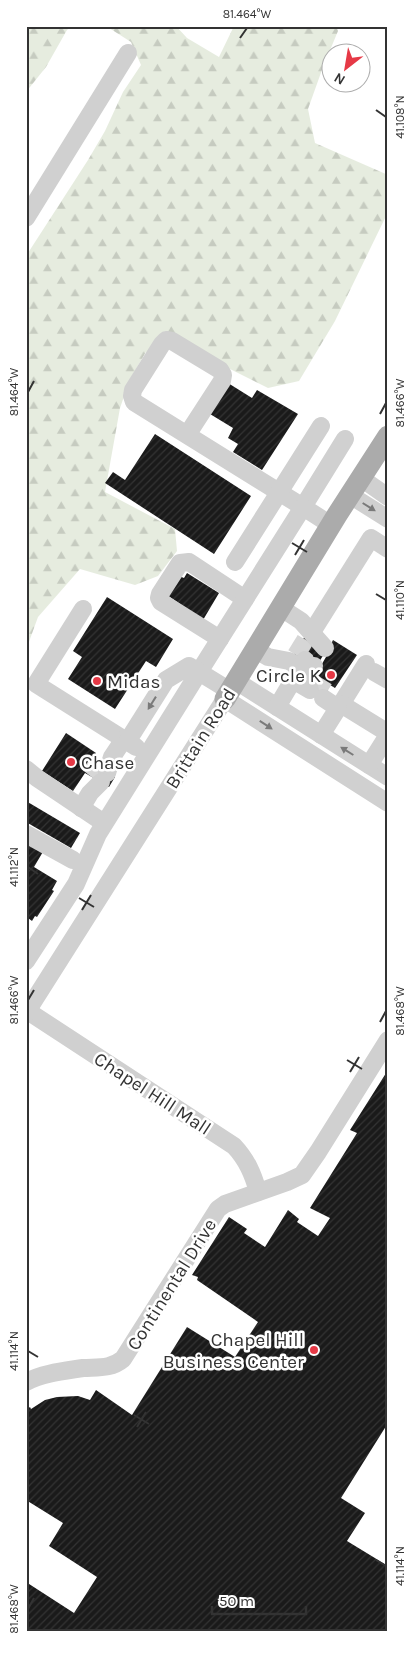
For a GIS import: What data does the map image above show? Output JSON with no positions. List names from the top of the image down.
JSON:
{
  "streets": {
    "main road": ["Brittain Road"],
    "street": ["Chapel Hill Mall", "Continental Drive"]
  },
  "crossings": [
    ["Brittain Road", "Chapel Hill Mall"],
    ["Chapel Hill Mall", "Continental Drive"]
  ],
  "places": [
    "Circle K",
    "Midas",
    "Chase",
    "Chapel Hill Business Center"
  ],
  "scale_bar": "50 m",
  "north": "bottom left",
  "coordinates": [
    "81.464°W",
    "41.108°N",
    "81.466°W",
    "41.110°N",
    "41.112°N",
    "81.468°W",
    "41.114°N"
  ]
}
